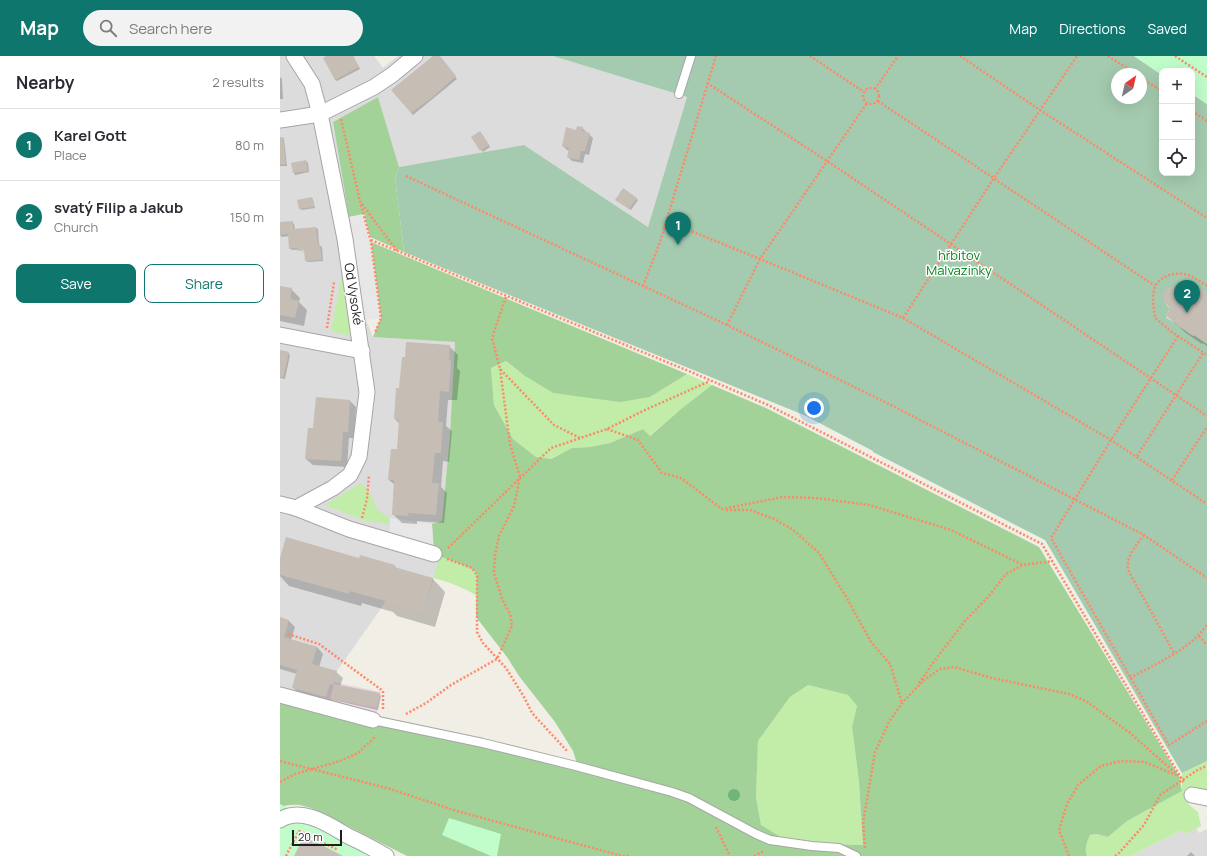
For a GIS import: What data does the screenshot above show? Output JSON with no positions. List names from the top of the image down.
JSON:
{
  "streets": {
    "street": ["Od Vysoké"]
  },
  "parks": ["hřbitov Malvazinky"],
  "scale_bar": "20 m",
  "north": "top right",
  "page": {
    "header": "Map",
    "search": "Search here",
    "nav": ["Map", "Directions", "Saved"],
    "heading": ["Nearby", "2 results"],
    "map_buttons": ["+", "−"],
    "list": [
      {
        "mark": "1",
        "name": "Karel Gott",
        "note": "Place",
        "value": "80 m"
      },
      {
        "mark": "2",
        "name": "svatý Filip a Jakub",
        "note": "Church",
        "value": "150 m"
      }
    ],
    "pins": ["1", "2"],
    "buttons": ["Save", "Share"],
    "scale": "20 m"
  }
}
